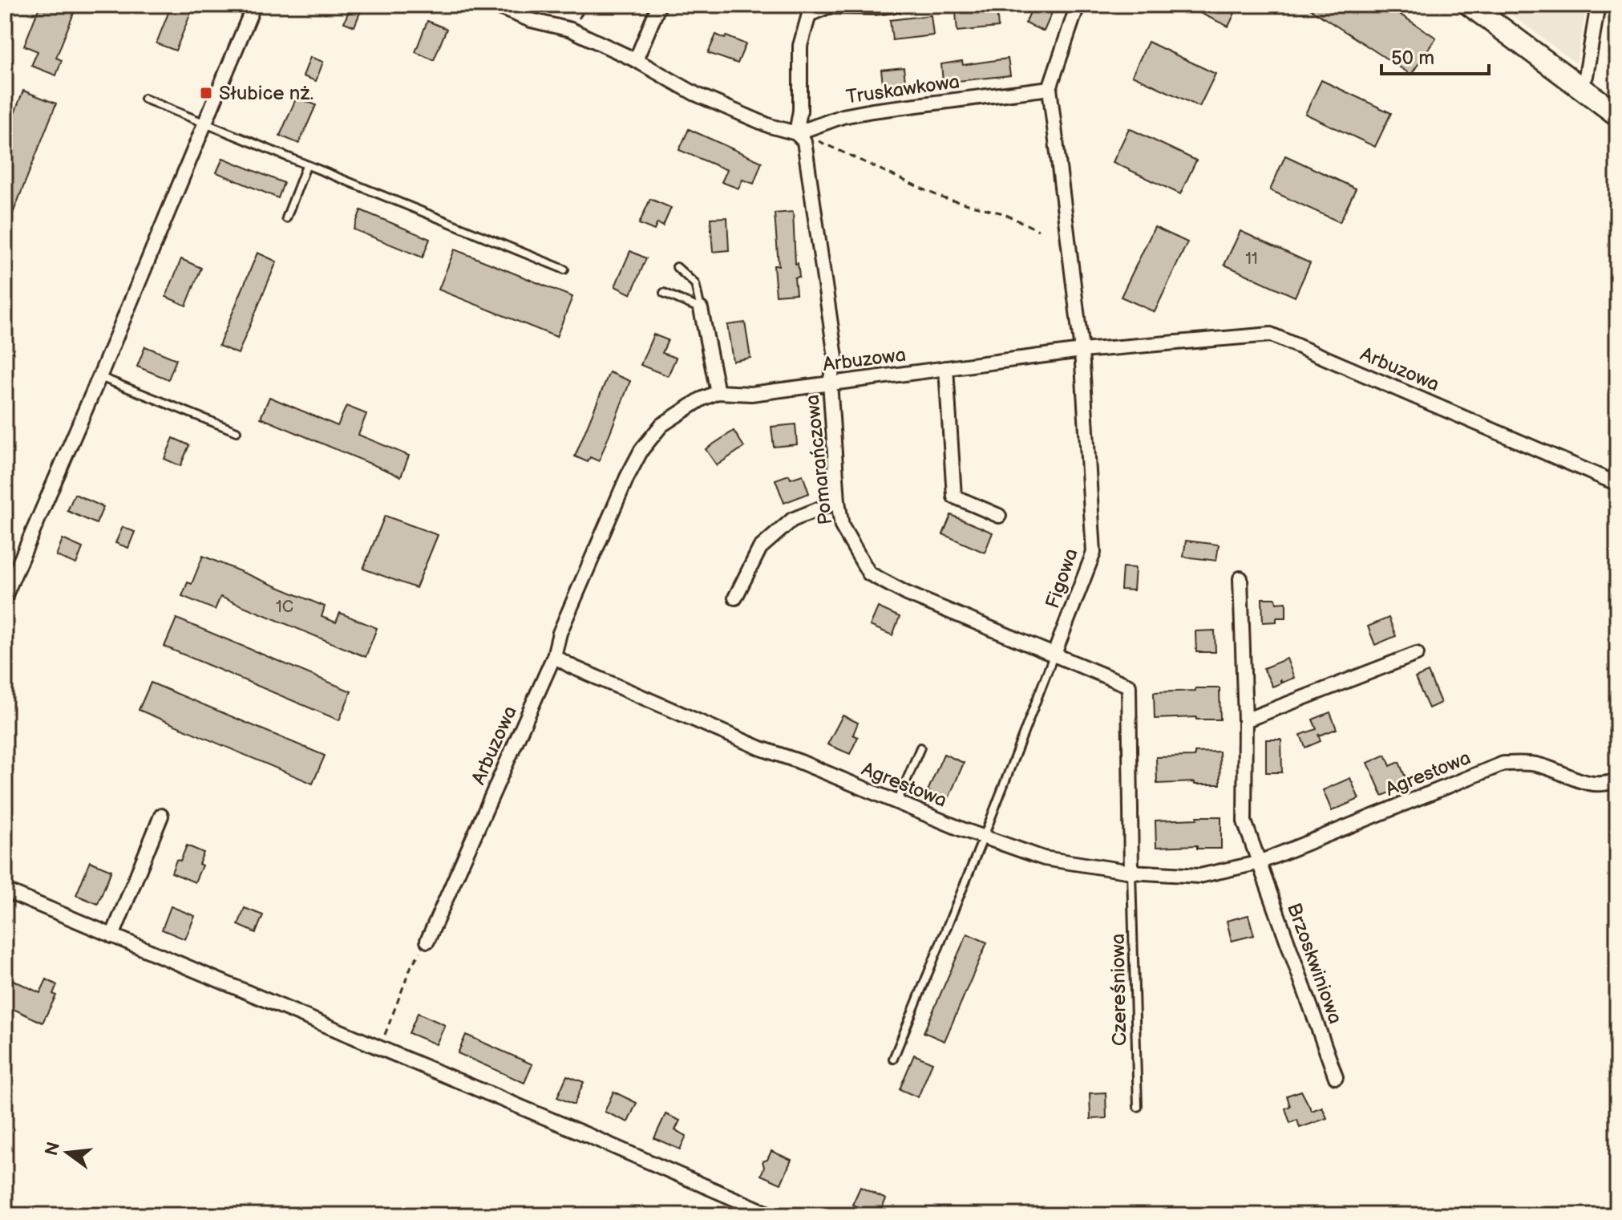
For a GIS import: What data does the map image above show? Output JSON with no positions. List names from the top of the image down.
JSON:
{
  "streets": {
    "street": [
      "Truskawkowa",
      "Arbuzowa",
      "Pomarańczowa",
      "Figowa",
      "Agrestowa",
      "Brzoskwiniowa"
    ],
    "lane": ["Czereśniowa"]
  },
  "crossings": [
    ["Truskawkowa", "Pomarańczowa"],
    ["Truskawkowa", "Figowa"],
    ["Arbuzowa", "Pomarańczowa"],
    ["Arbuzowa", "Figowa"],
    ["Arbuzowa", "Agrestowa"],
    ["Pomarańczowa", "Figowa"],
    ["Pomarańczowa", "Agrestowa"],
    ["Pomarańczowa", "Czereśniowa"],
    ["Figowa", "Agrestowa"],
    ["Agrestowa", "Brzoskwiniowa"],
    ["Agrestowa", "Czereśniowa"]
  ],
  "places": {
    "transit": ["Słubice nż."]
  },
  "house_numbers": ["11", "1C"],
  "scale_bar": "50 m",
  "north": "left"
}
